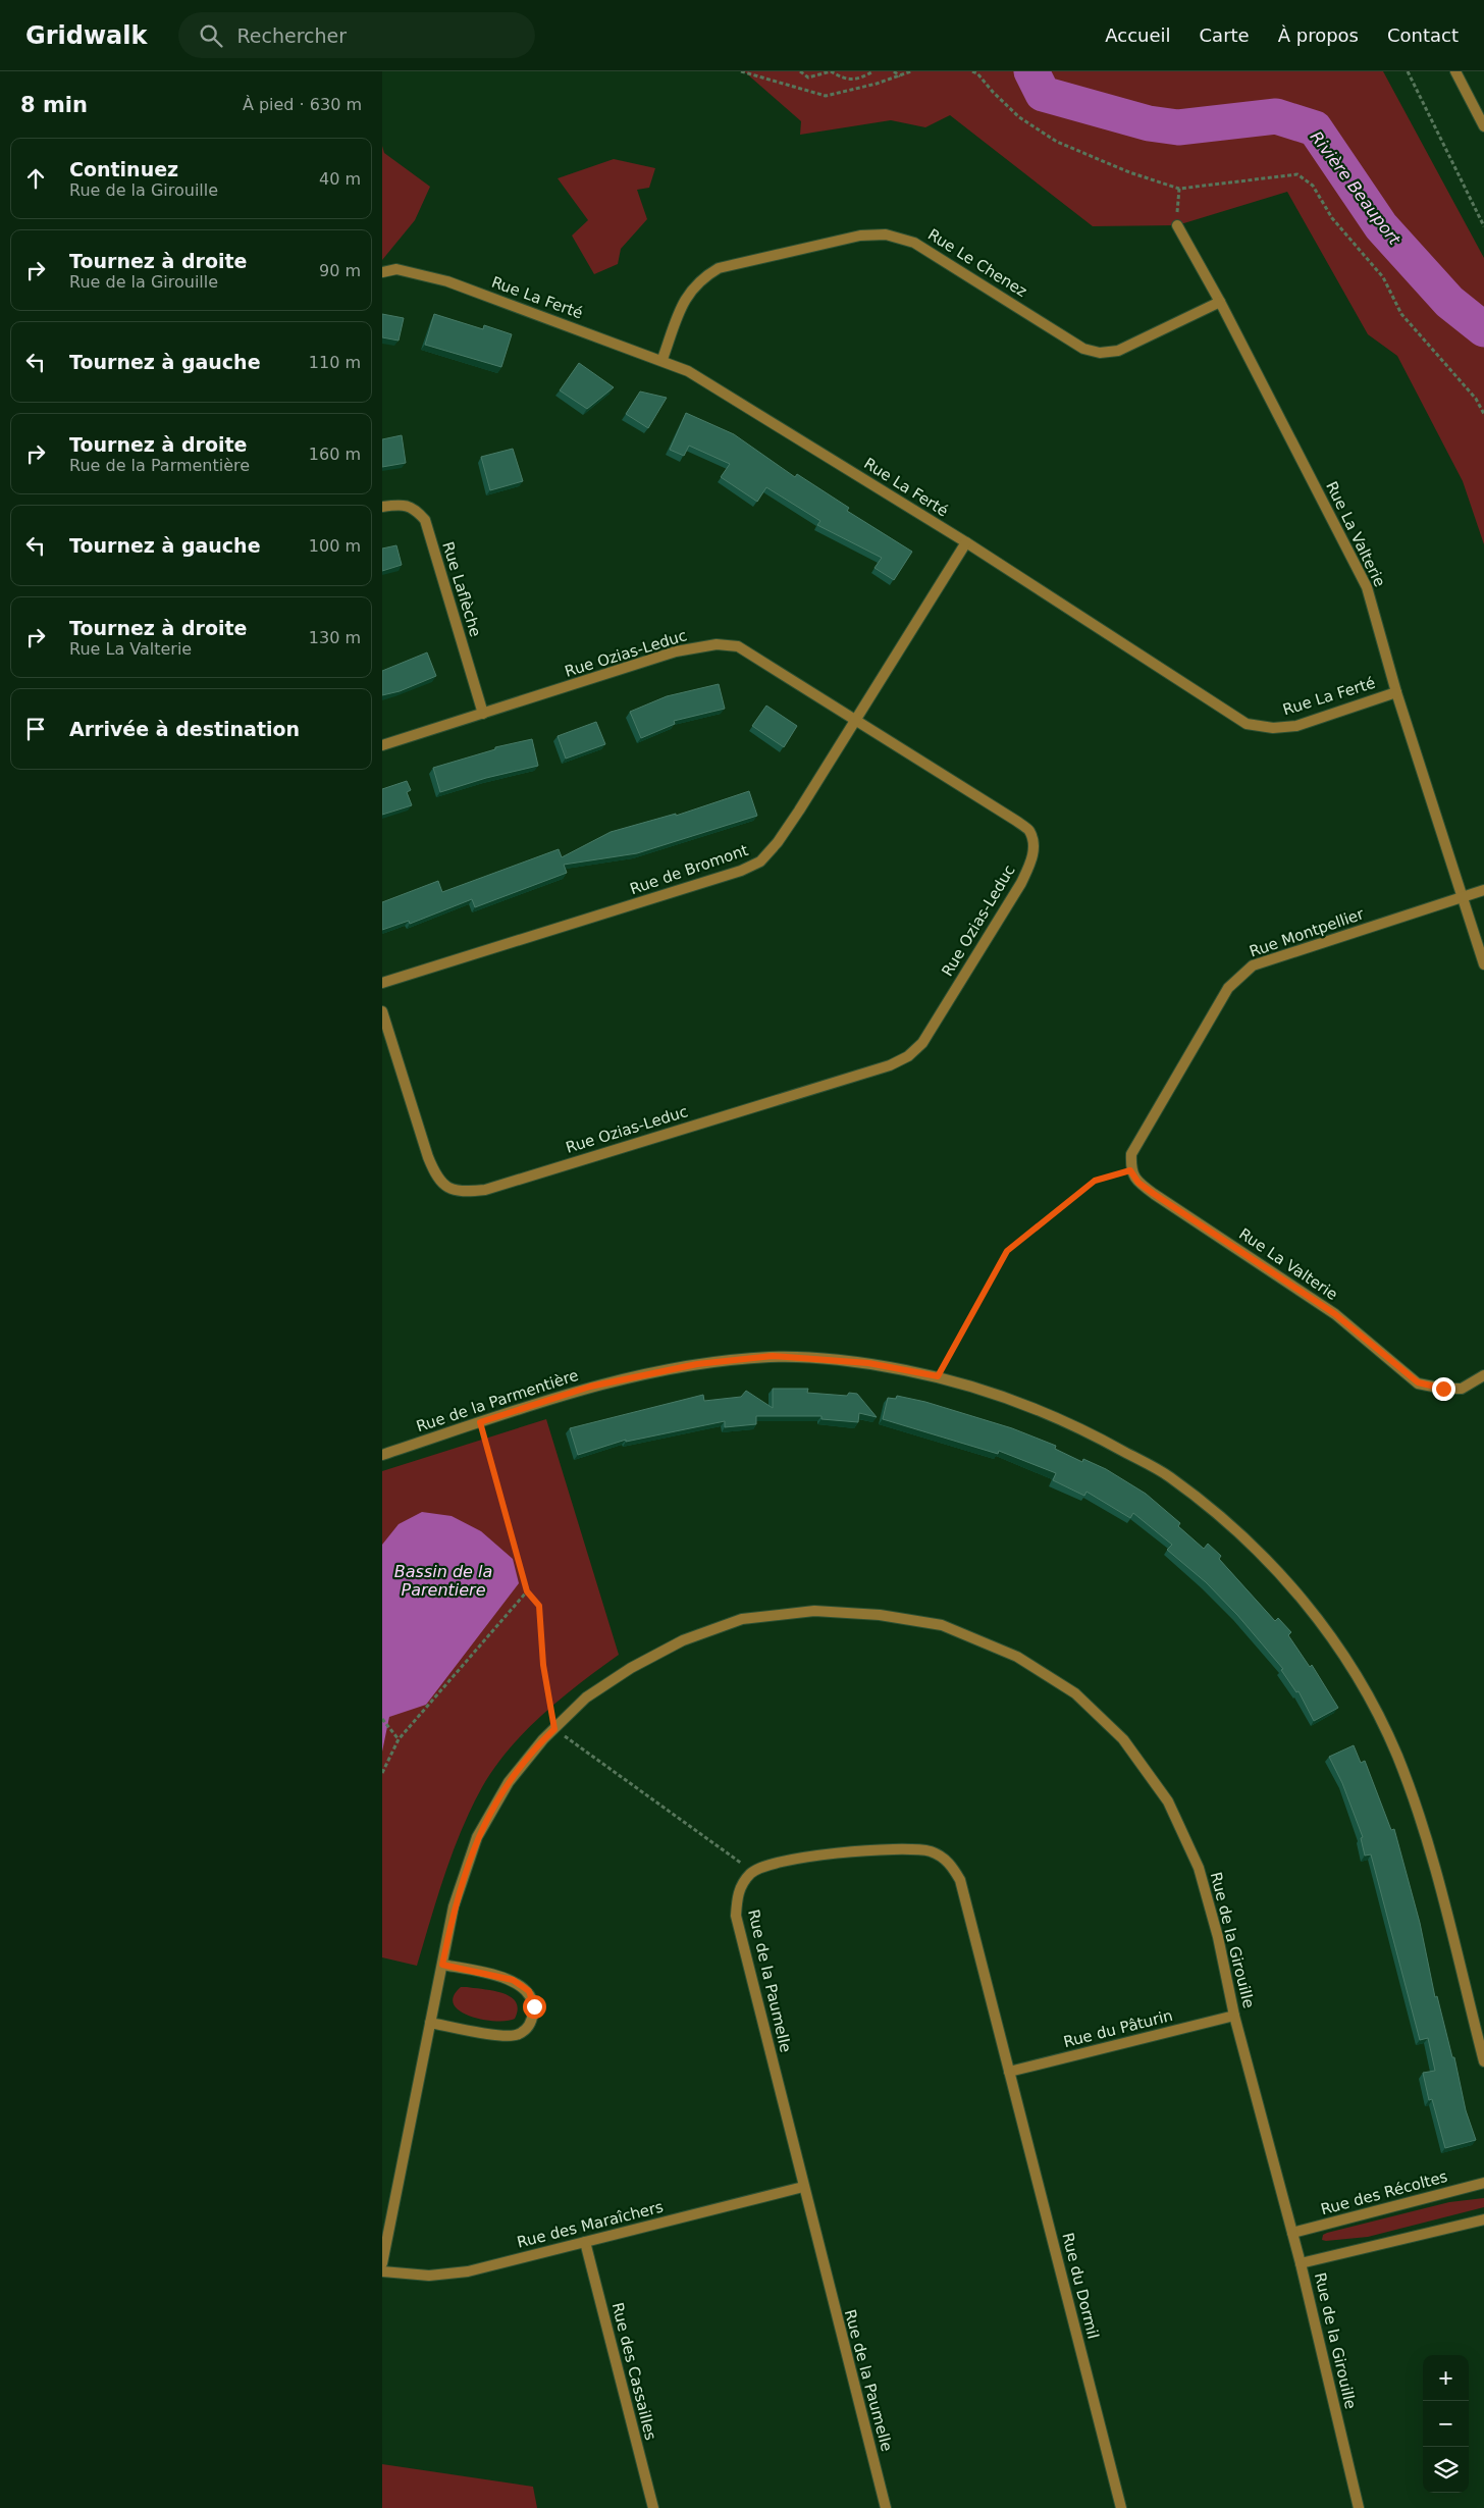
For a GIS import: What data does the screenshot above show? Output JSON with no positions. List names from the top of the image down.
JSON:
{
  "streets": {
    "street": [
      "Rue Le Chenez",
      "Rue La Ferté",
      "Rue La Valterie",
      "Rue Laflèche",
      "Rue Ozias-Leduc",
      "Rue de Bromont",
      "Rue Montpellier",
      "Rue de la Parmentière",
      "Rue de la Girouille",
      "Rue de la Paumelle",
      "Rue du Pâturin",
      "Rue des Récoltes",
      "Rue des Maraîchers",
      "Rue du Dormil",
      "Rue des Cassailles"
    ]
  },
  "crossings": [
    ["Rue Le Chenez", "Rue La Ferté"],
    ["Rue Le Chenez", "Rue La Valterie"],
    ["Rue La Ferté", "Rue La Valterie"],
    ["Rue La Ferté", "Rue de Bromont"],
    ["Rue La Valterie", "Rue Montpellier"],
    ["Rue Laflèche", "Rue Ozias-Leduc"],
    ["Rue Ozias-Leduc", "Rue de Bromont"],
    ["Rue de la Girouille", "Rue du Pâturin"],
    ["Rue de la Girouille", "Rue des Récoltes"],
    ["Rue de la Paumelle", "Rue des Maraîchers"],
    ["Rue du Pâturin", "Rue du Dormil"],
    ["Rue des Maraîchers", "Rue des Cassailles"]
  ],
  "water": ["Rivière Beauport", "Bassin de la Parentiere"],
  "page": {
    "header": "Gridwalk",
    "search": "Rechercher",
    "nav": [
      "Accueil",
      "Carte",
      "À propos",
      "Contact"
    ],
    "heading": ["8 min", "À pied · 630 m"],
    "list": [
      ["Continuez", "Rue de la Girouille", "40 m"],
      ["Tournez à droite", "Rue de la Girouille", "90 m"],
      ["Tournez à gauche", "110 m"],
      ["Tournez à droite", "Rue de la Parmentière", "160 m"],
      ["Tournez à gauche", "100 m"],
      ["Tournez à droite", "Rue La Valterie", "130 m"],
      "Arrivée à destination"
    ],
    "map_buttons": ["+", "−"]
  }
}
